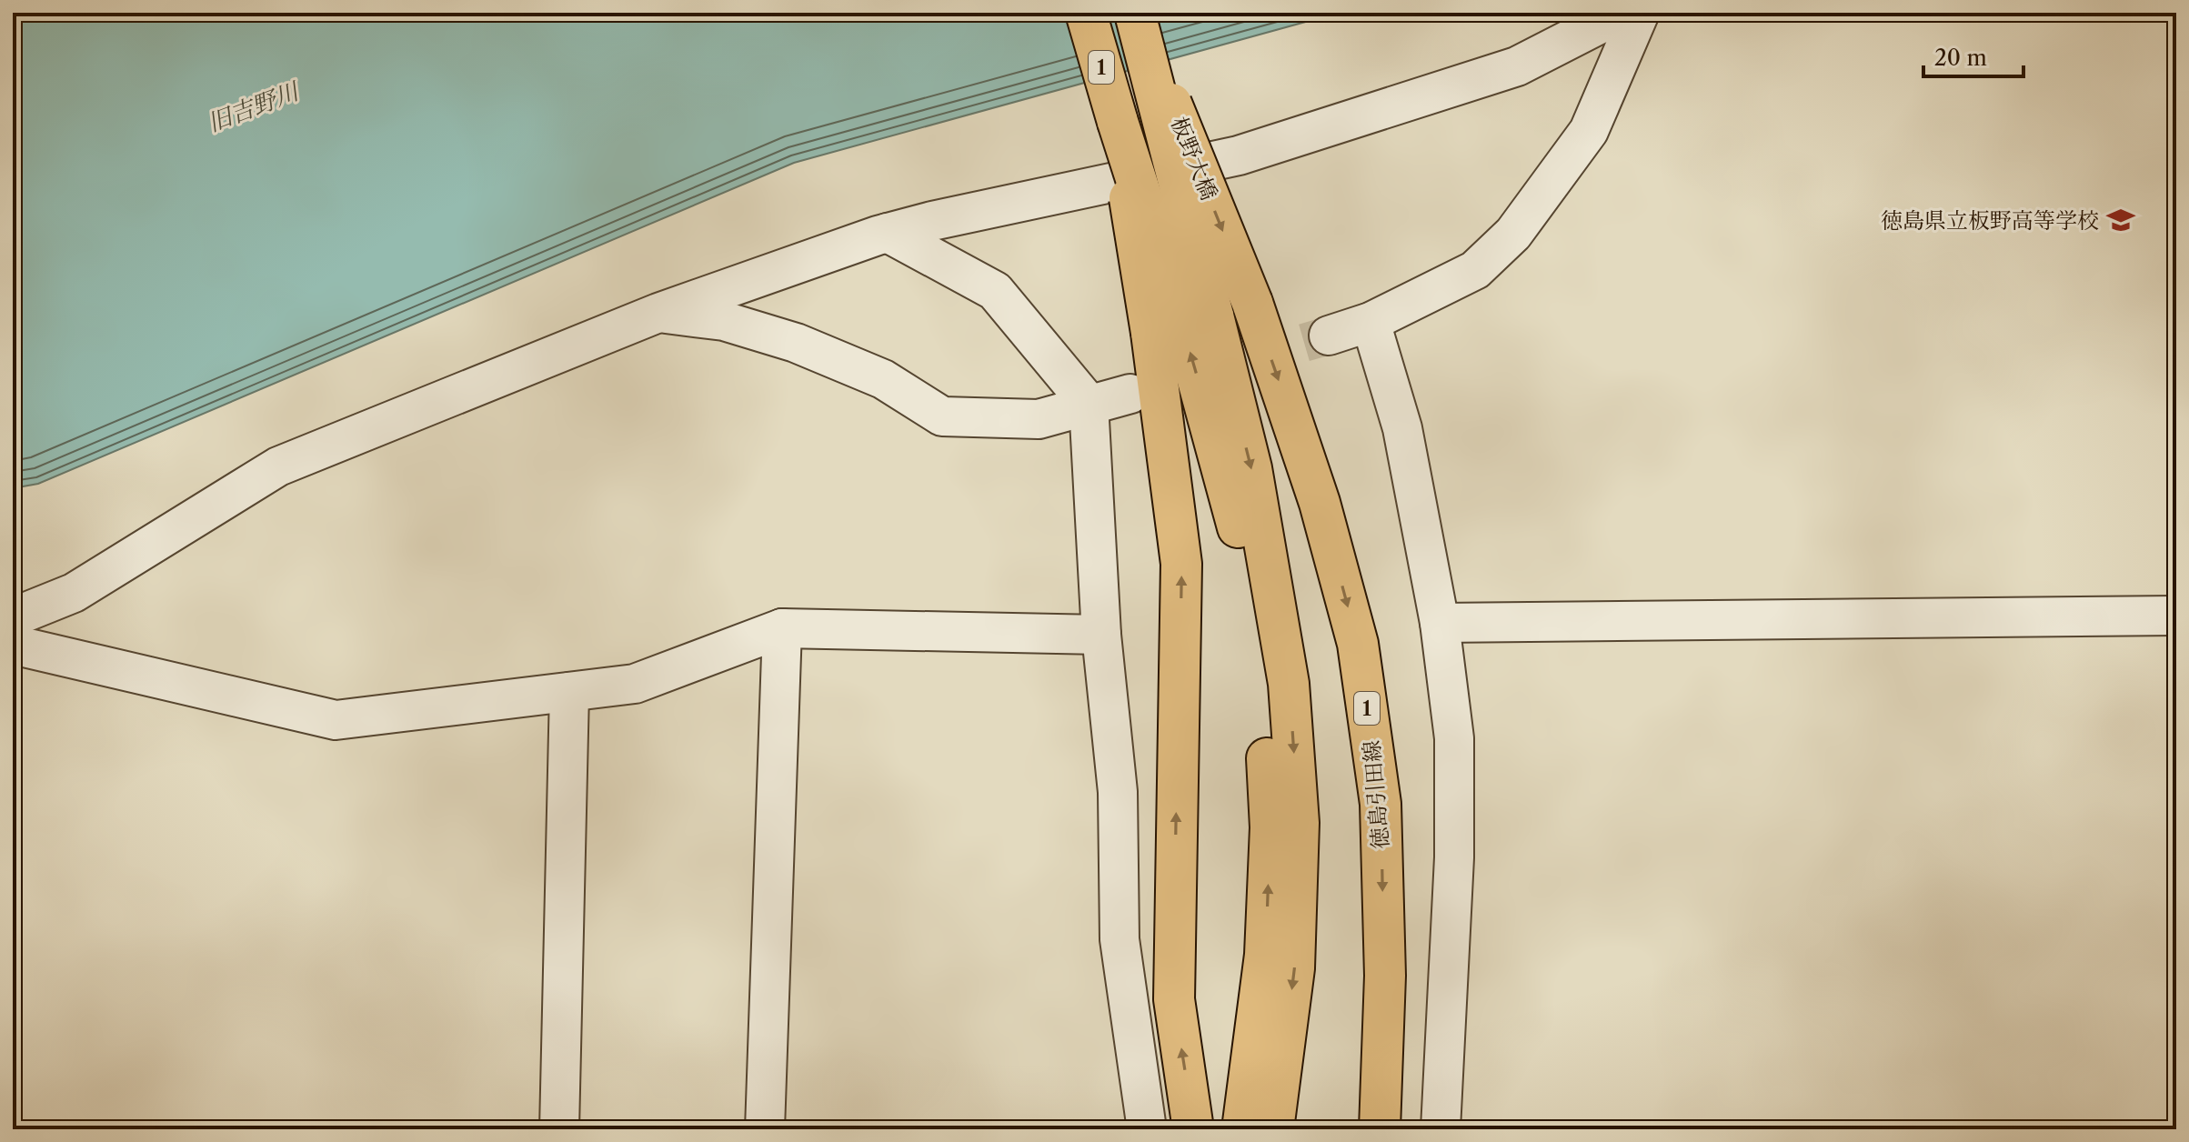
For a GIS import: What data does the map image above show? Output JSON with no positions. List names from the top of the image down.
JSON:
{
  "streets": {
    "main road": ["1", "板野大橋", "徳島引田線"]
  },
  "crossings": [
    ["板野大橋", "徳島引田線"]
  ],
  "water": ["旧吉野川"],
  "places": {
    "school or university": ["徳島県立板野高等学校"]
  },
  "scale_bar": "20 m"
}
